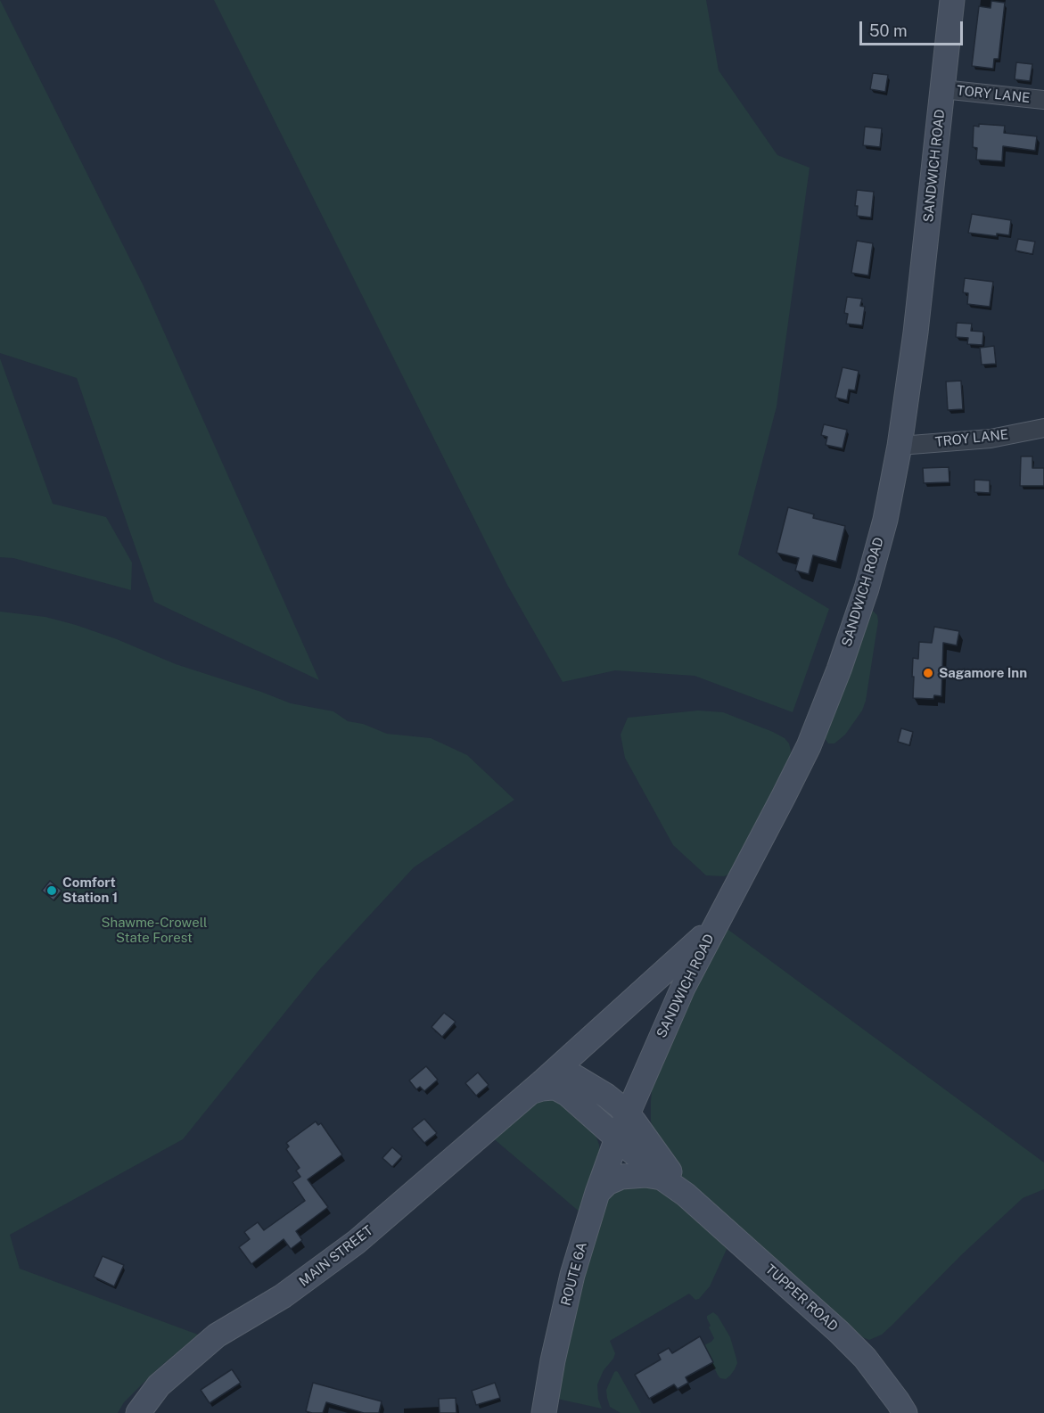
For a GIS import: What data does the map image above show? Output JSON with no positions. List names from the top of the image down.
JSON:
{
  "streets": {
    "main road": [
      "SANDWICH ROAD",
      "MAIN STREET",
      "ROUTE 6A",
      "TUPPER ROAD"
    ],
    "street": ["TORY LANE", "TROY LANE"]
  },
  "crossings": [
    ["TORY LANE", "SANDWICH ROAD"],
    ["SANDWICH ROAD", "TROY LANE"],
    ["SANDWICH ROAD", "MAIN STREET"],
    ["SANDWICH ROAD", "ROUTE 6A"],
    ["SANDWICH ROAD", "TUPPER ROAD"],
    ["MAIN STREET", "TUPPER ROAD"],
    ["ROUTE 6A", "TUPPER ROAD"]
  ],
  "parks": ["Shawme-Crowell State Forest"],
  "places": ["Sagamore Inn", "Comfort Station 1"],
  "scale_bar": "50 m"
}
